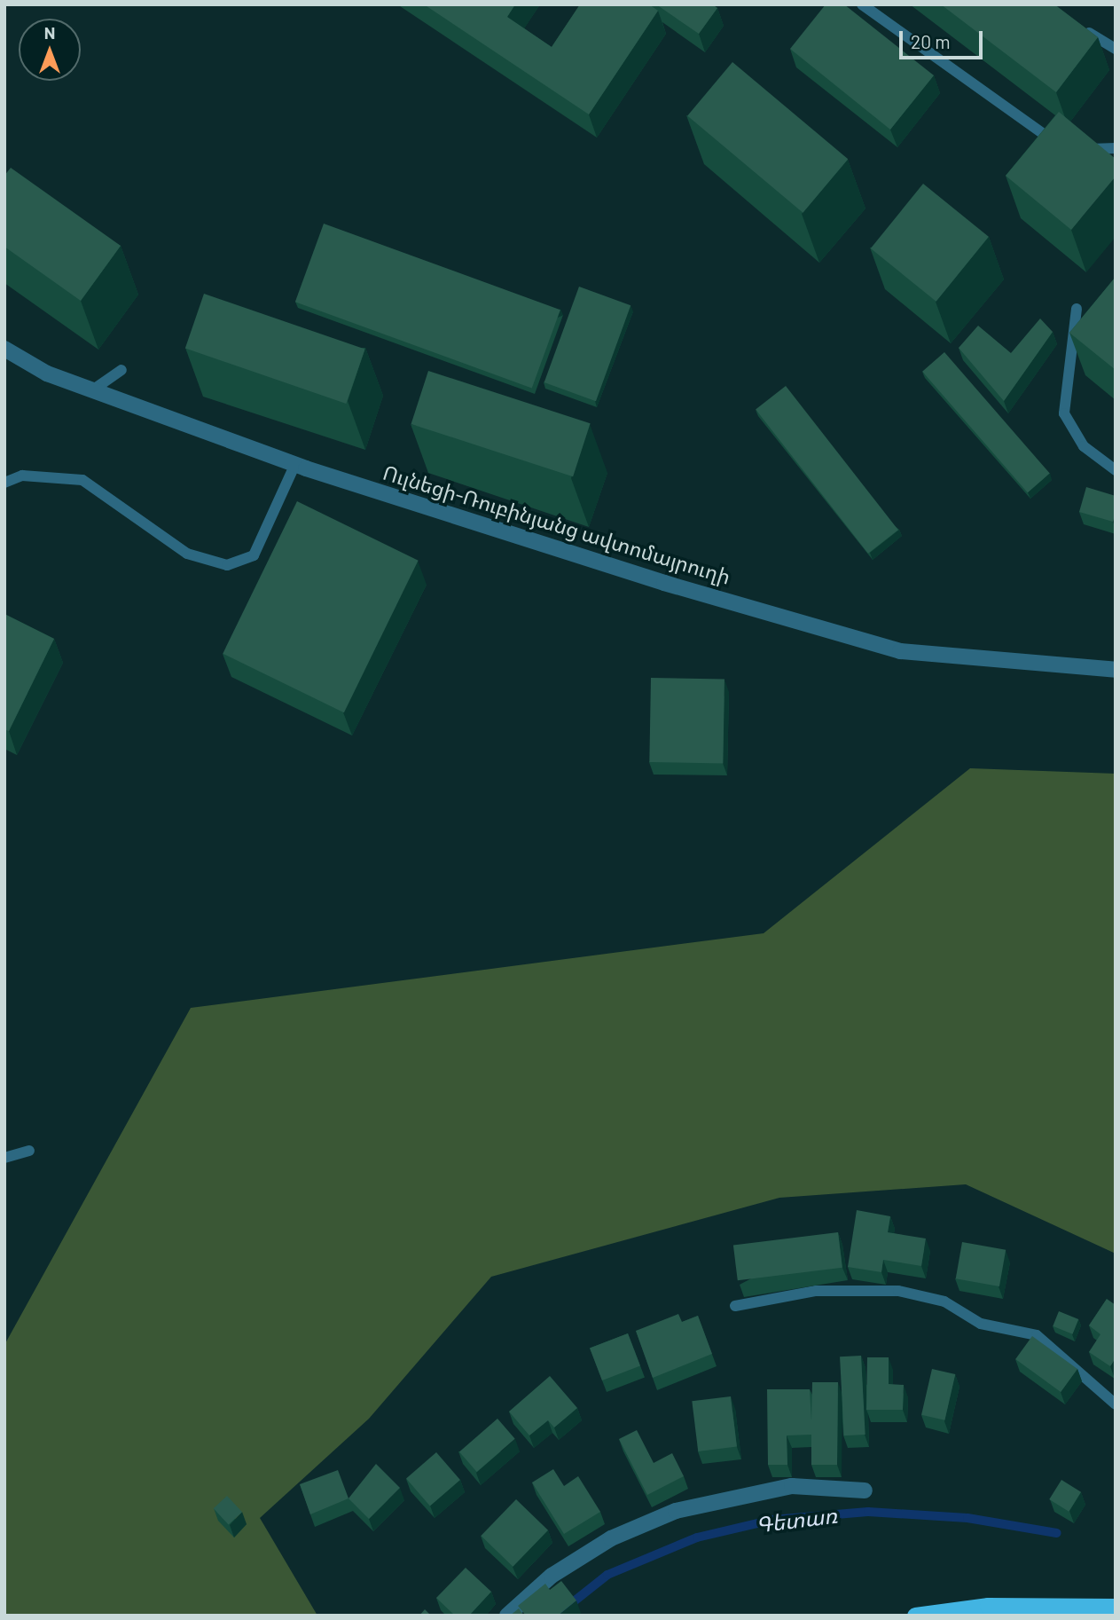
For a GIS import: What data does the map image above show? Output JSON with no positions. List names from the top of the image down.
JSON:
{
  "streets": {
    "street": ["Ուլնեցի-Ռուբինյանց ավտոմայրուղի"]
  },
  "water": ["Գետառ"],
  "scale_bar": "20 m",
  "north": "top"
}
